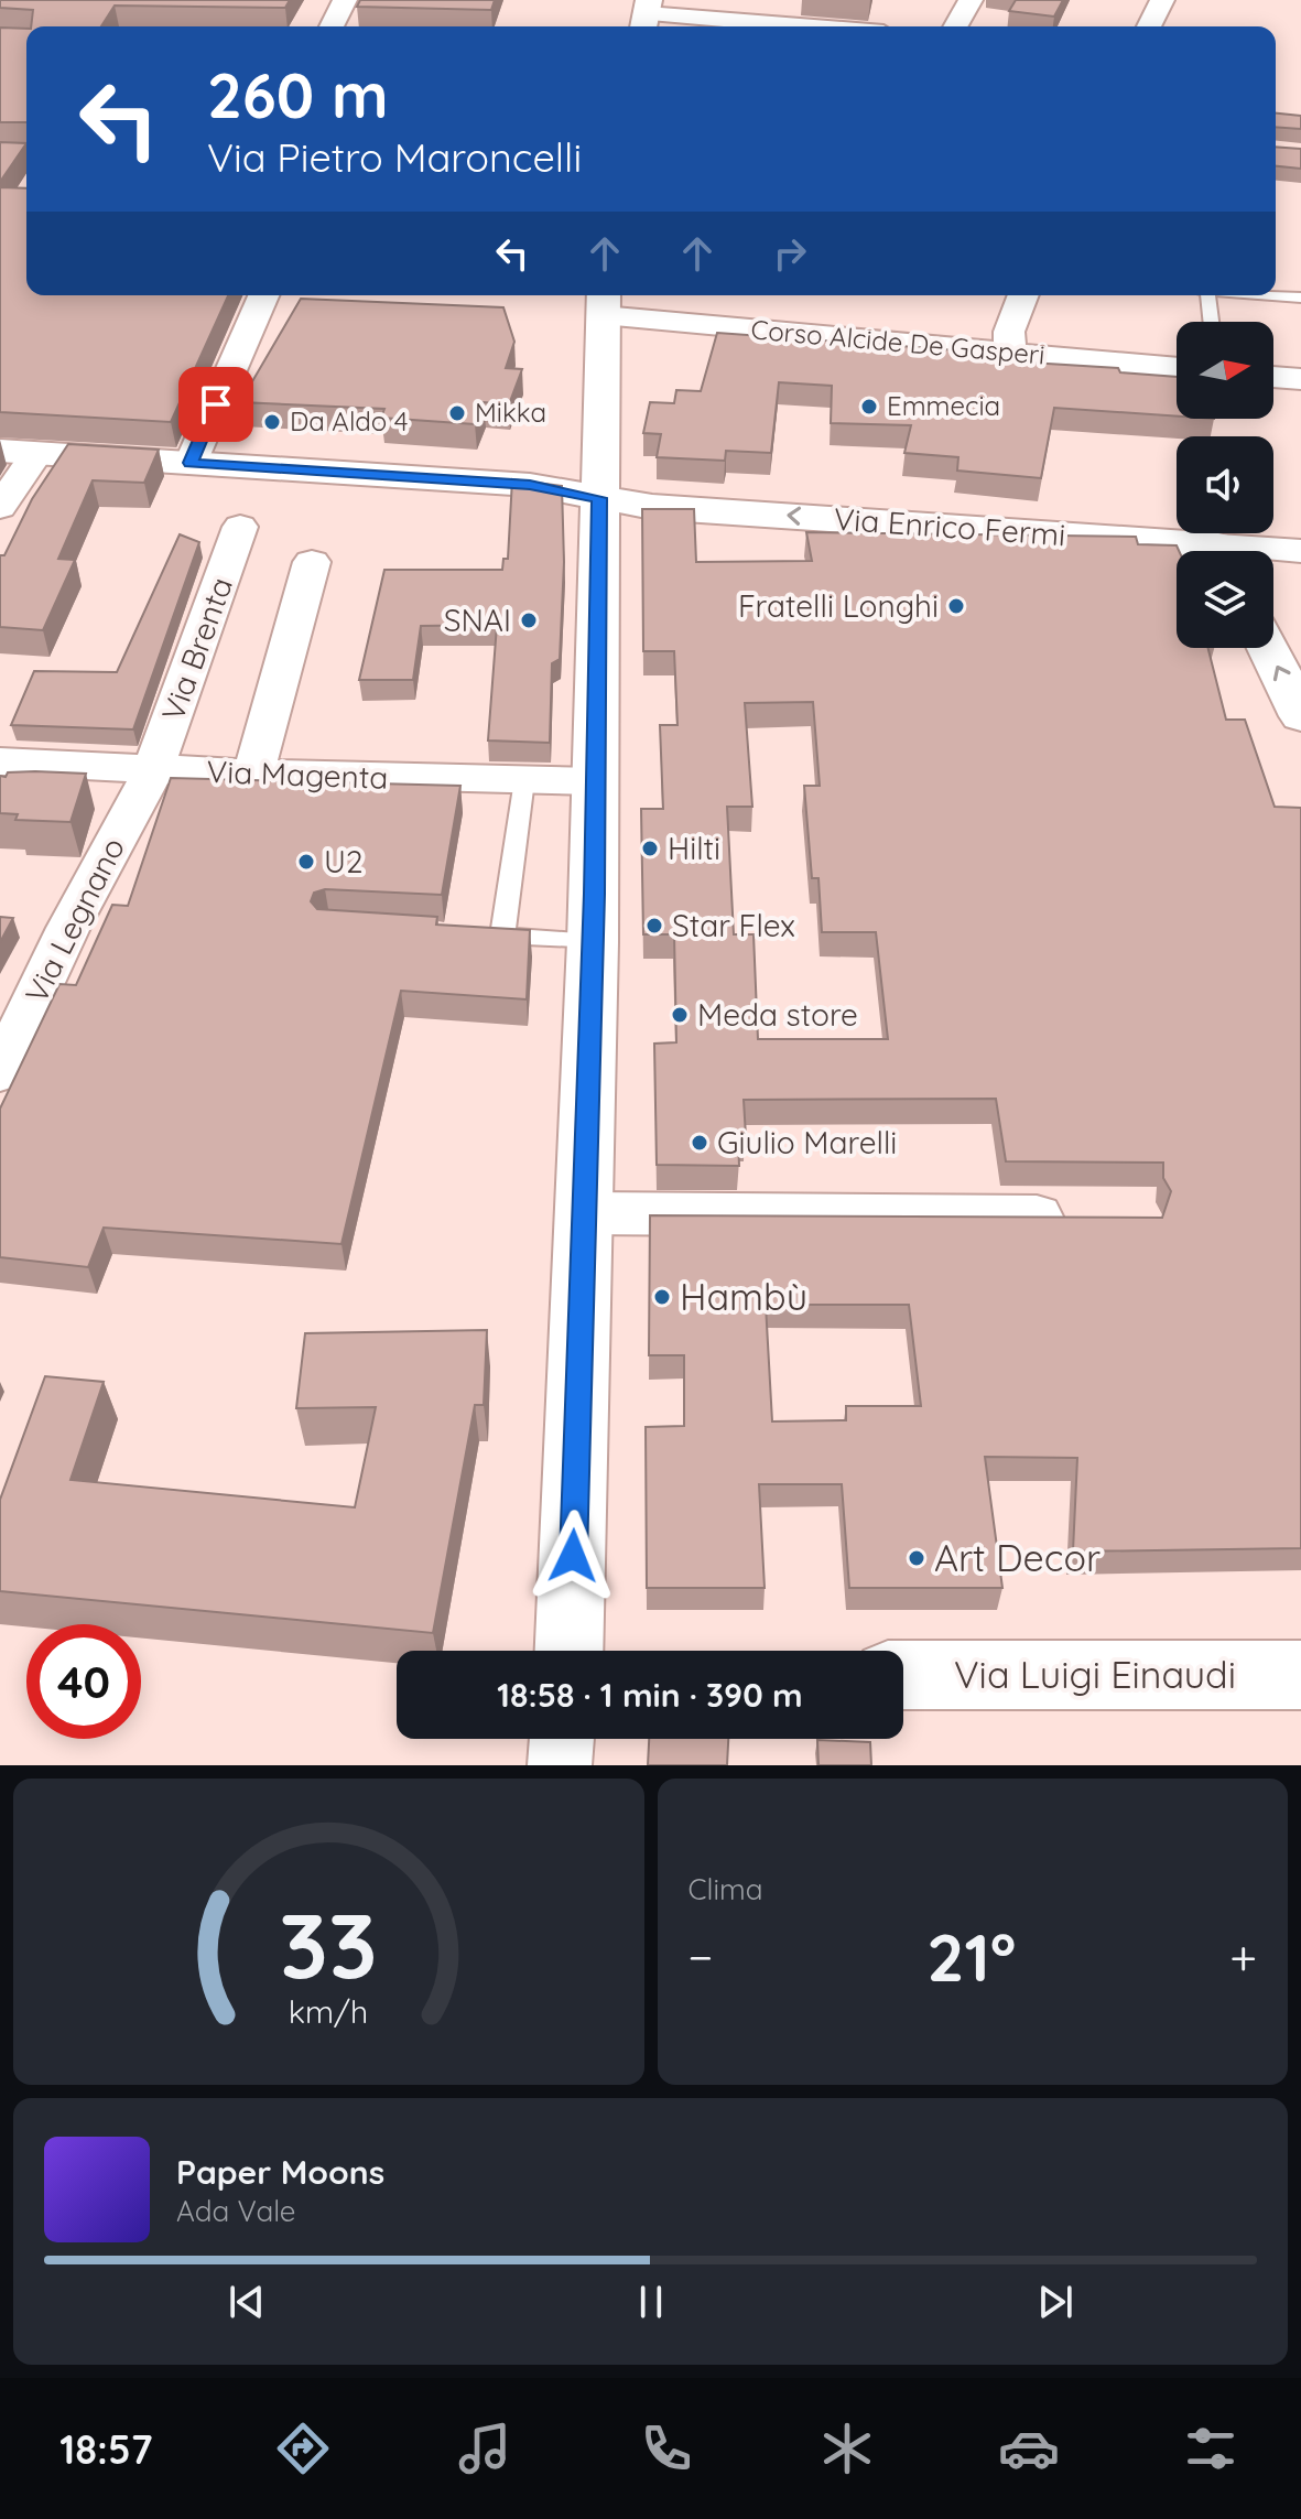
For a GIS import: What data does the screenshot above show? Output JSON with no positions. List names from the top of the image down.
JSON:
{
  "streets": {
    "street": [
      "Corso Alcide De Gasperi",
      "Via Enrico Fermi",
      "Via Brenta",
      "Via Magenta",
      "Via Legnano",
      "Via Luigi Einaudi"
    ]
  },
  "crossings": [
    ["Via Brenta", "Via Magenta"],
    ["Via Brenta", "Via Legnano"],
    ["Via Magenta", "Via Legnano"]
  ],
  "one_way": ["Via Enrico Fermi"],
  "places": [
    "Emmecia",
    "Mikka",
    "Da Aldo 4",
    "Fratelli Longhi",
    "SNAI",
    "Hilti",
    "U2",
    "Star Flex",
    "Meda store",
    "Giulio Marelli",
    "Hambù",
    "Art Decor"
  ],
  "north": "right",
  "page": {
    "turn": ["260 m", "Via Pietro Maroncelli"],
    "limit": "40",
    "trip": "18:58 · 1 min · 390 m",
    "tile": "Clima",
    "heat": ["−", "21°", "+"],
    "song": ["Paper Moons", "Ada Vale"],
    "tabs": "18:57",
    "gauge": ["33", "km/h"]
  }
}
